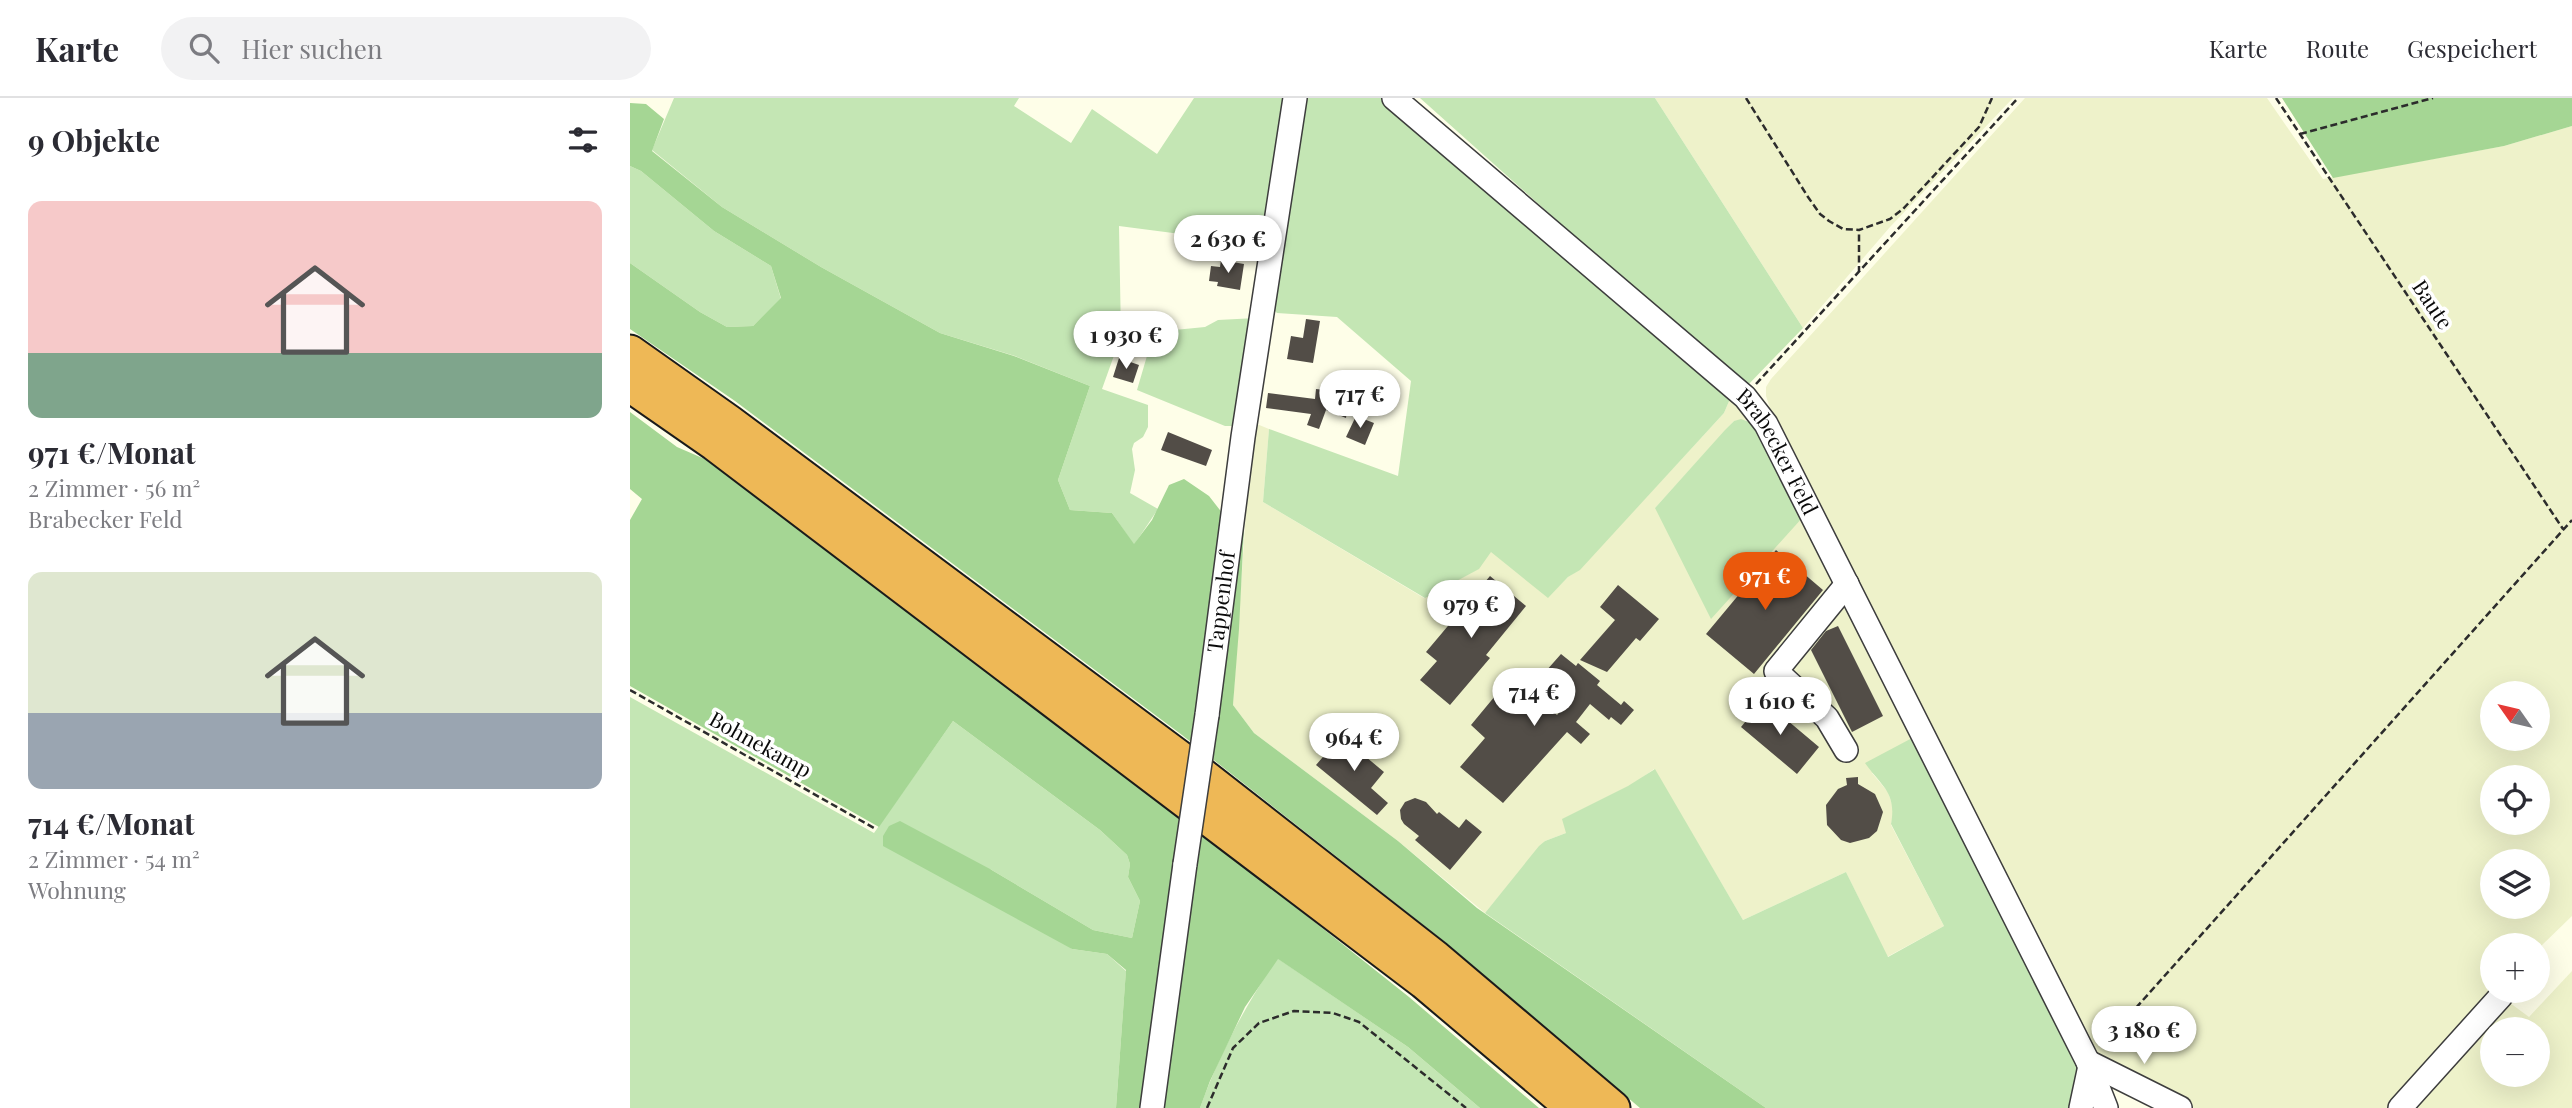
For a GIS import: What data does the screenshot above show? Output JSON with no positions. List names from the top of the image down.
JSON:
{
  "streets": {
    "street": ["Brabecker Feld", "Tappenhof"],
    "path": ["Baute", "Bohnekamp"]
  },
  "north": "top left",
  "page": {
    "header": "Karte",
    "search": "Hier suchen",
    "nav": ["Karte", "Route", "Gespeichert"],
    "heading": "9 Objekte",
    "list": [
      {
        "name": "971 €/Monat",
        "note": "2 Zimmer · 56 m² · Brabecker Feld"
      },
      {
        "name": "714 €/Monat",
        "note": "2 Zimmer · 54 m² · Wohnung"
      }
    ],
    "price": [
      "2 630 €",
      "1 930 €",
      "717 €",
      "971 €",
      "979 €",
      "714 €",
      "1 610 €",
      "964 €",
      "3 180 €"
    ],
    "map_buttons": ["+", "−"]
  }
}
